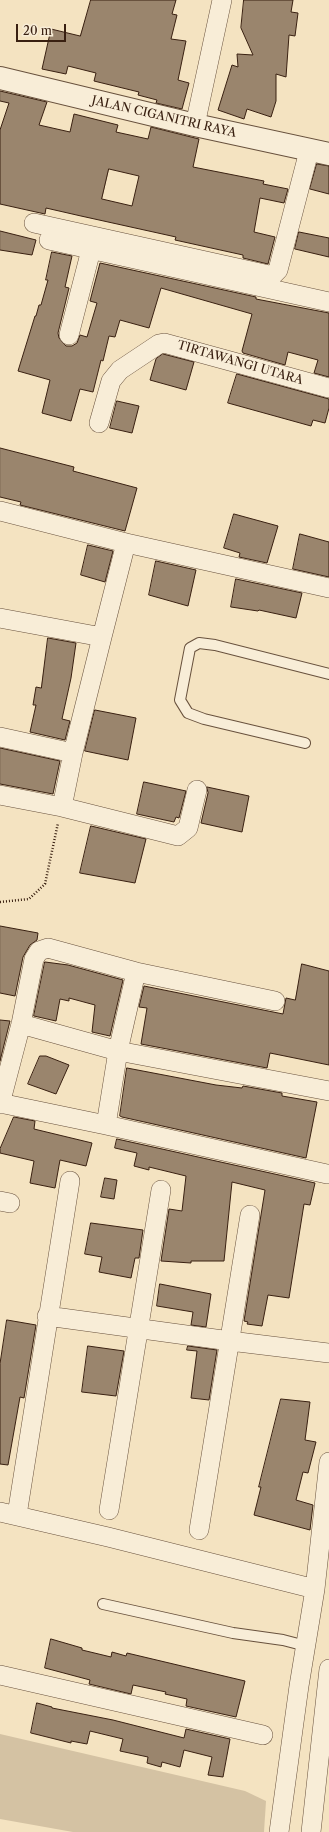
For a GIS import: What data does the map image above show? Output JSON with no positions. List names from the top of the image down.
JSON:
{
  "streets": {
    "street": ["JALAN CIGANITRI RAYA", "TIRTAWANGI UTARA"]
  },
  "scale_bar": "20 m"
}
